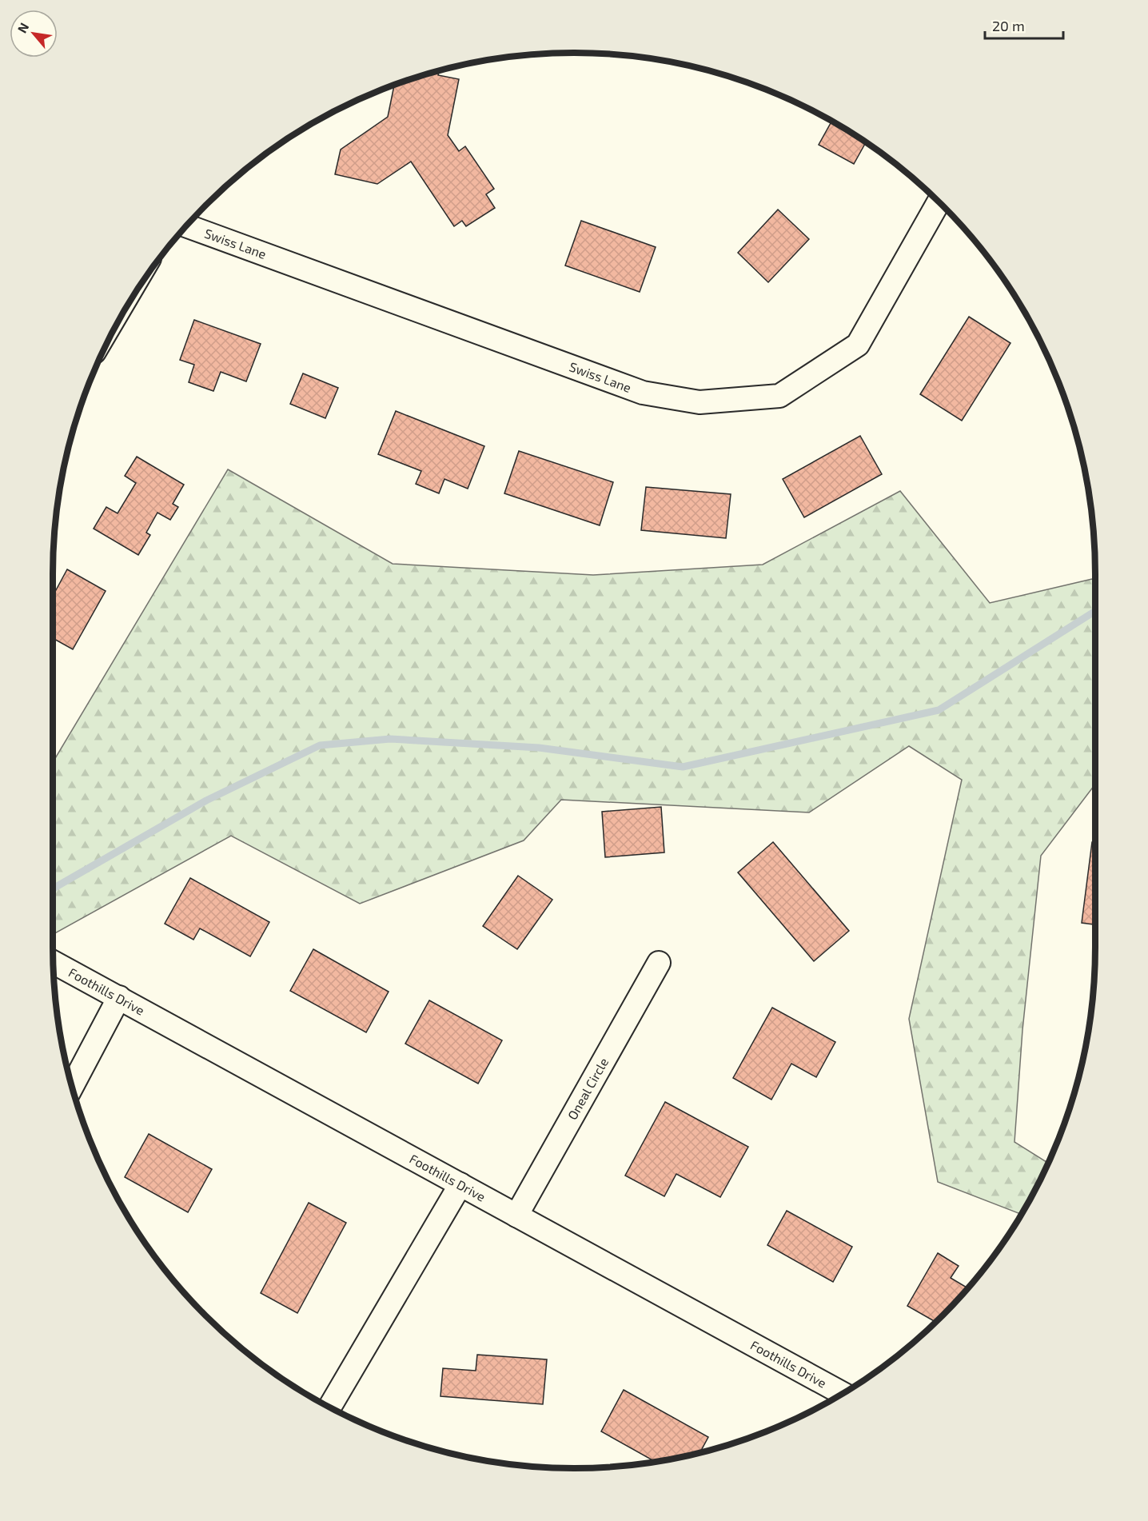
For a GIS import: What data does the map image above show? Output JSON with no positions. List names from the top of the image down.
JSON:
{
  "streets": {
    "street": ["Swiss Lane", "Foothills Drive", "Oneal Circle"]
  },
  "crossings": [
    ["Foothills Drive", "Oneal Circle"]
  ],
  "scale_bar": "20 m",
  "north": "top left"
}
